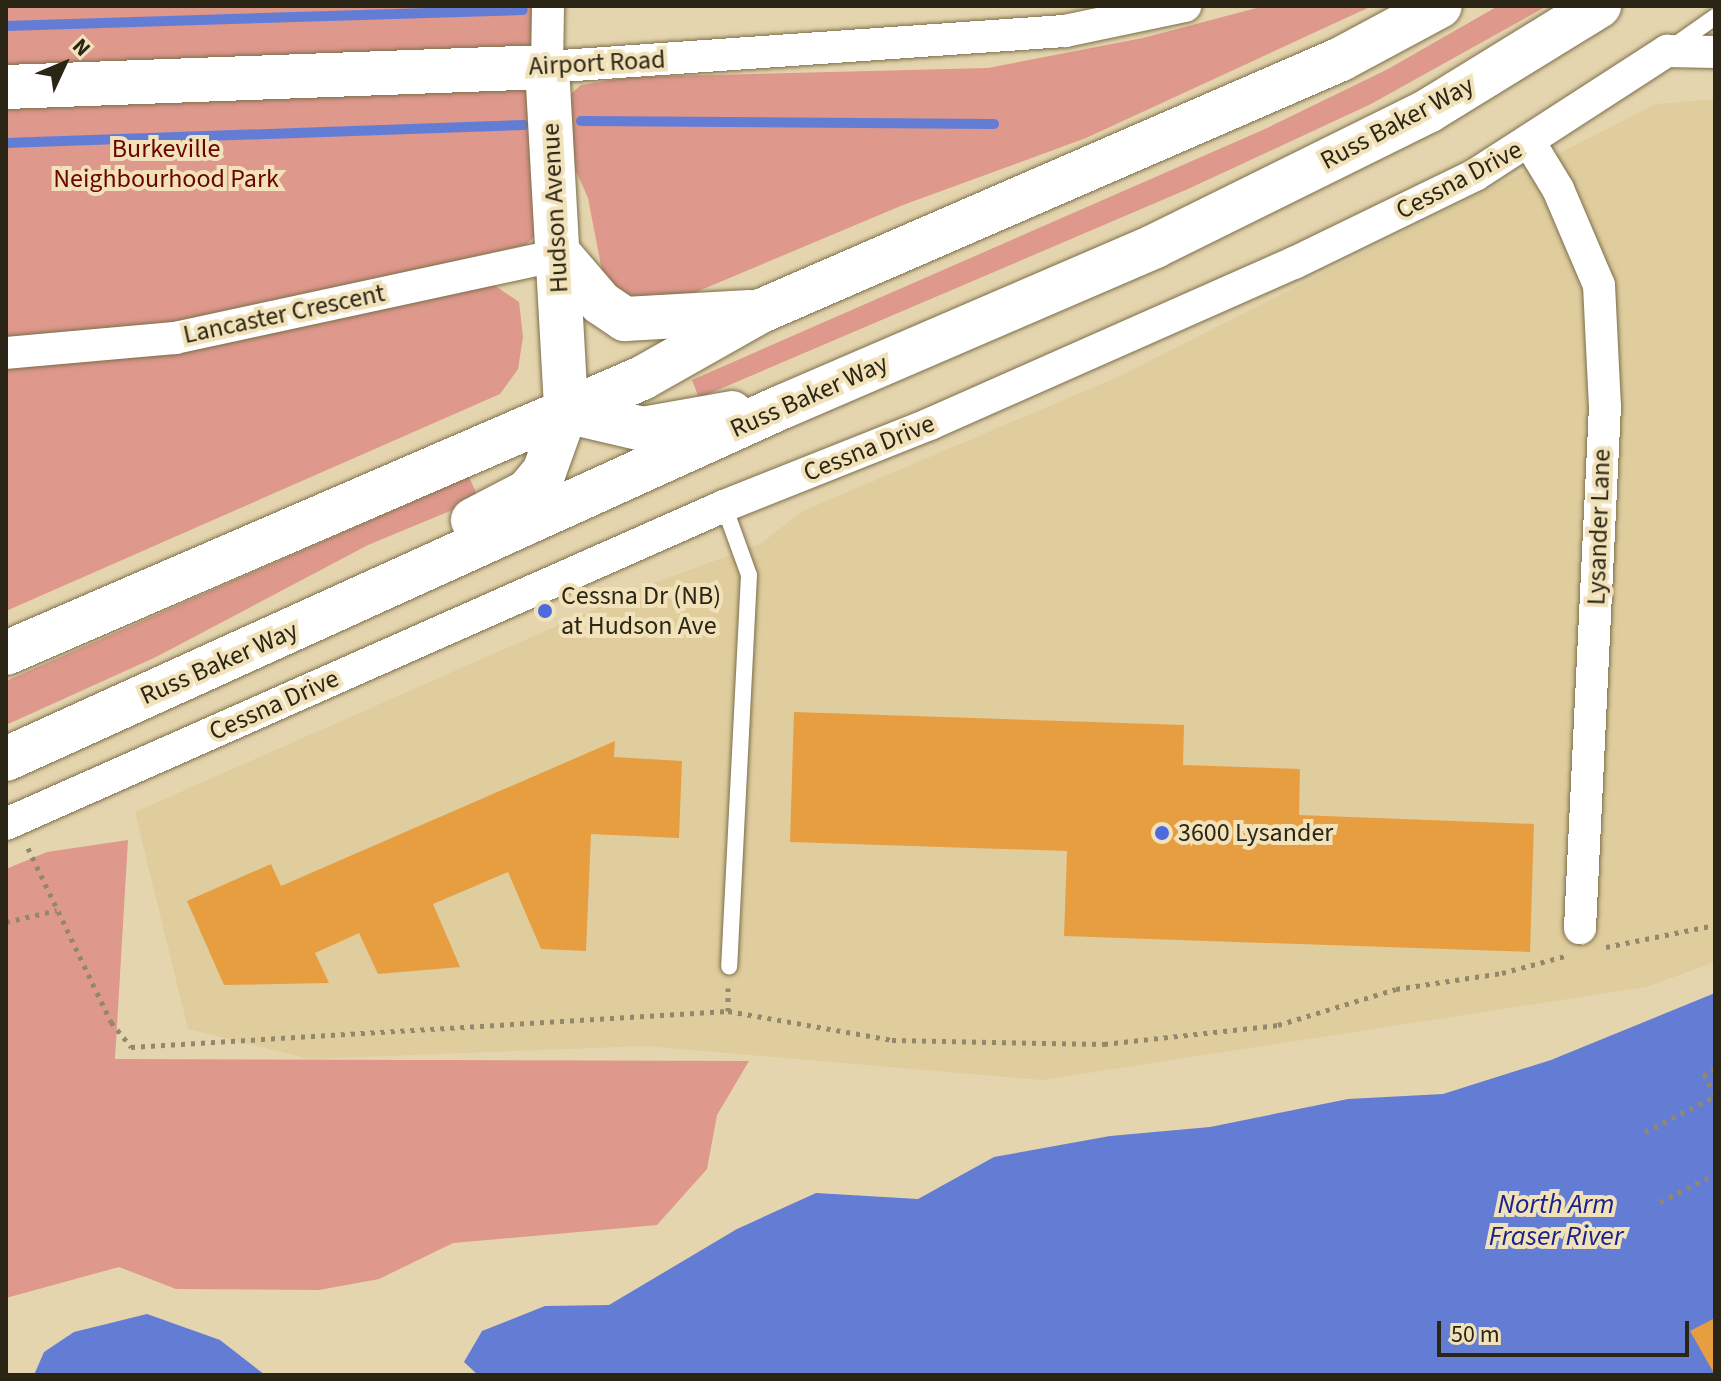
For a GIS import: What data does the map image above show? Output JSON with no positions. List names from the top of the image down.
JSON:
{
  "streets": {
    "main road": ["Airport Road", "Russ Baker Way", "Hudson Avenue"],
    "street": ["Cessna Drive", "Lancaster Crescent", "Lysander Lane"]
  },
  "crossings": [
    ["Airport Road", "Hudson Avenue"],
    ["Cessna Drive", "Lysander Lane"],
    ["Hudson Avenue", "Lancaster Crescent"]
  ],
  "water": ["North Arm Fraser River"],
  "parks": ["Burkeville Neighbourhood Park"],
  "places": ["Cessna Dr (NB) at Hudson Ave", "3600 Lysander"],
  "scale_bar": "50 m",
  "north": "top right"
}
